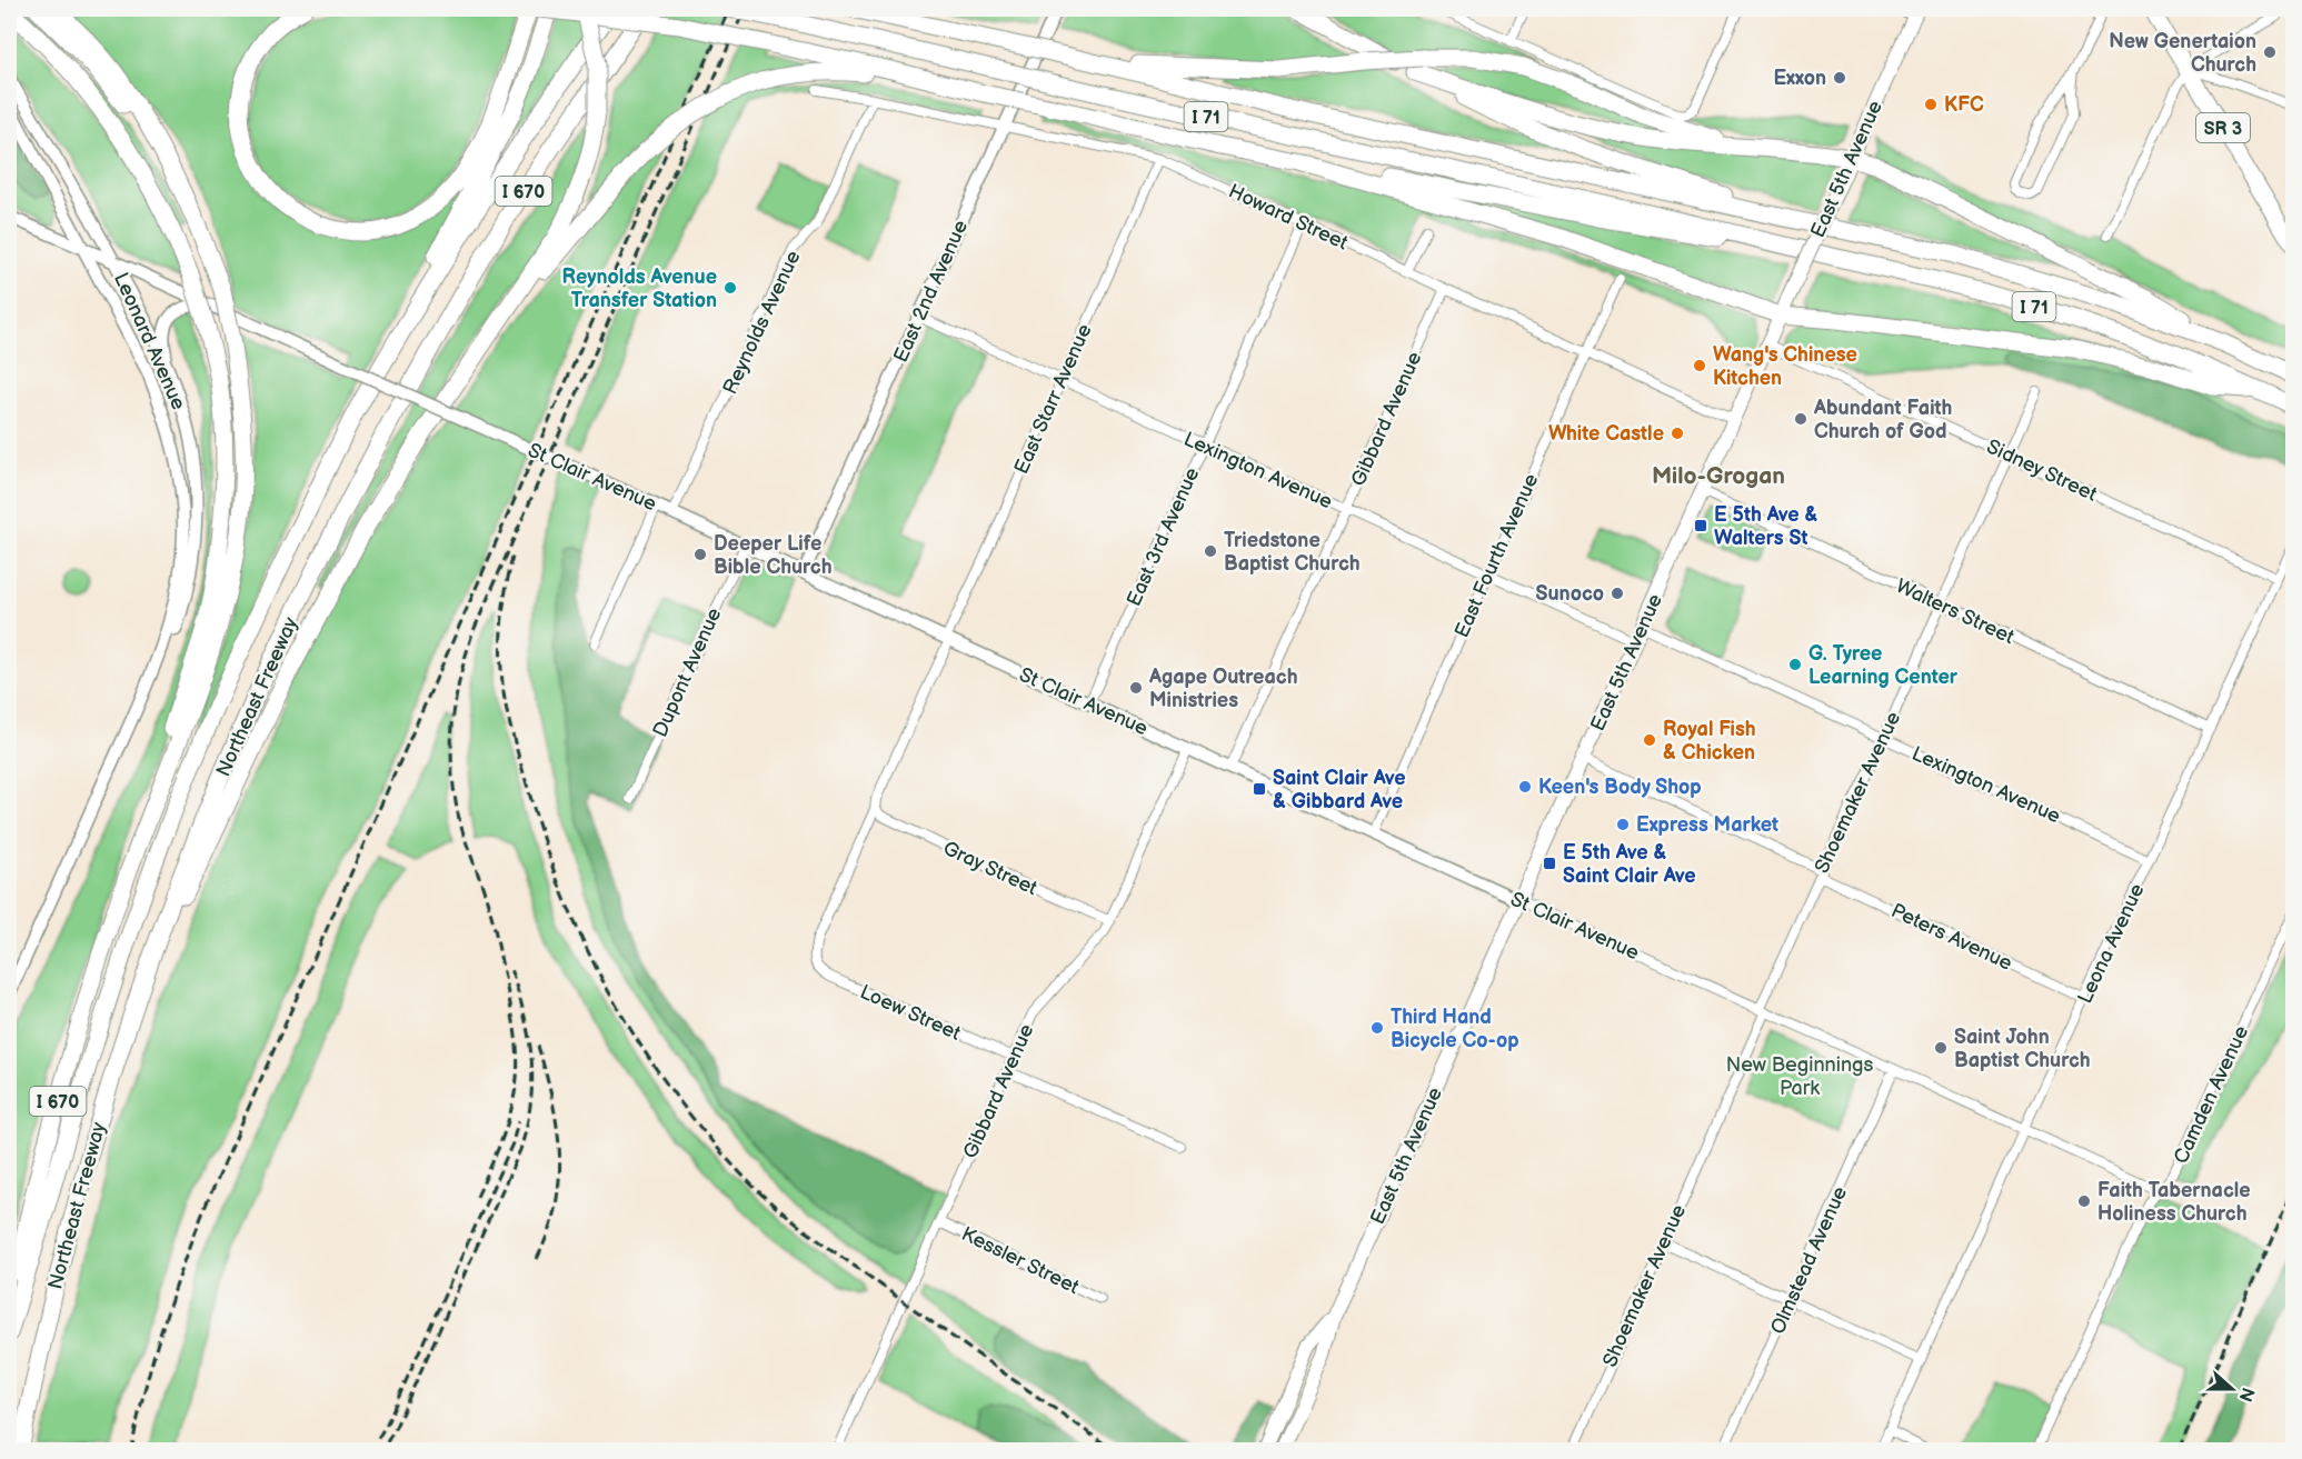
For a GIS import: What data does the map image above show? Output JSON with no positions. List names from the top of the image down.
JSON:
{
  "streets": {
    "highway": ["I 71", "I 670", "Northeast Freeway"],
    "main road": ["SR 3", "East 5th Avenue"],
    "street": [
      "Howard Street",
      "East 2nd Avenue",
      "Reynolds Avenue",
      "Leonard Avenue",
      "East Starr Avenue",
      "Gibbard Avenue",
      "Lexington Avenue",
      "Sidney Street",
      "St Clair Avenue",
      "East 3rd Avenue",
      "East Fourth Avenue",
      "Walters Street",
      "Dupont Avenue",
      "Shoemaker Avenue",
      "Gray Street",
      "Peters Avenue",
      "Leona Avenue",
      "Loew Street",
      "Camden Avenue",
      "Kessler Street",
      "Olmstead Avenue"
    ]
  },
  "crossings": [
    ["East 5th Avenue", "Howard Street"],
    ["East 5th Avenue", "Lexington Avenue"],
    ["East 5th Avenue", "Sidney Street"],
    ["East 5th Avenue", "St Clair Avenue"],
    ["East 5th Avenue", "Walters Street"],
    ["East 5th Avenue", "Peters Avenue"],
    ["I 670", "Northeast Freeway"],
    ["Howard Street", "East 2nd Avenue"],
    ["Howard Street", "Reynolds Avenue"],
    ["Howard Street", "East Starr Avenue"],
    ["Howard Street", "Gibbard Avenue"],
    ["Howard Street", "East 3rd Avenue"],
    ["Howard Street", "East Fourth Avenue"],
    ["East 2nd Avenue", "Lexington Avenue"],
    ["East 2nd Avenue", "St Clair Avenue"],
    ["Reynolds Avenue", "St Clair Avenue"],
    ["Leonard Avenue", "St Clair Avenue"],
    ["East Starr Avenue", "Lexington Avenue"],
    ["East Starr Avenue", "St Clair Avenue"],
    ["East Starr Avenue", "Gray Street"],
    ["East Starr Avenue", "Loew Street"],
    ["Gibbard Avenue", "Lexington Avenue"],
    ["Gibbard Avenue", "St Clair Avenue"],
    ["Gibbard Avenue", "Gray Street"],
    ["Gibbard Avenue", "Loew Street"],
    ["Gibbard Avenue", "Kessler Street"],
    ["Lexington Avenue", "East 3rd Avenue"],
    ["Lexington Avenue", "East Fourth Avenue"],
    ["Lexington Avenue", "Shoemaker Avenue"],
    ["Lexington Avenue", "Leona Avenue"],
    ["Sidney Street", "Shoemaker Avenue"],
    ["Sidney Street", "Leona Avenue"],
    ["St Clair Avenue", "East 3rd Avenue"],
    ["St Clair Avenue", "East Fourth Avenue"],
    ["St Clair Avenue", "Dupont Avenue"],
    ["St Clair Avenue", "Shoemaker Avenue"],
    ["St Clair Avenue", "Leona Avenue"],
    ["St Clair Avenue", "Camden Avenue"],
    ["St Clair Avenue", "Olmstead Avenue"],
    ["Walters Street", "Shoemaker Avenue"],
    ["Walters Street", "Leona Avenue"],
    ["Shoemaker Avenue", "Peters Avenue"],
    ["Peters Avenue", "Leona Avenue"]
  ],
  "districts": ["Milo-Grogan"],
  "parks": ["New Beginnings Park"],
  "places": {
    "other": [
      "New Genertaion Church",
      "Exxon",
      "KFC",
      "Reynolds Avenue Transfer Station",
      "Wang's Chinese Kitchen",
      "Abundant Faith Church of God",
      "White Castle",
      "Triedstone Baptist Church",
      "Deeper Life Bible Church",
      "Sunoco",
      "G. Tyree Learning Center",
      "Agape Outreach Ministries",
      "Royal Fish & Chicken",
      "Keen's Body Shop",
      "Express Market",
      "Third Hand Bicycle Co-op",
      "Saint John Baptist Church",
      "Faith Tabernacle Holiness Church"
    ],
    "transit": ["E 5th Ave & Walters St", "Saint Clair Ave & Gibbard Ave", "E 5th Ave & Saint Clair Ave"]
  },
  "north": "right"
}
